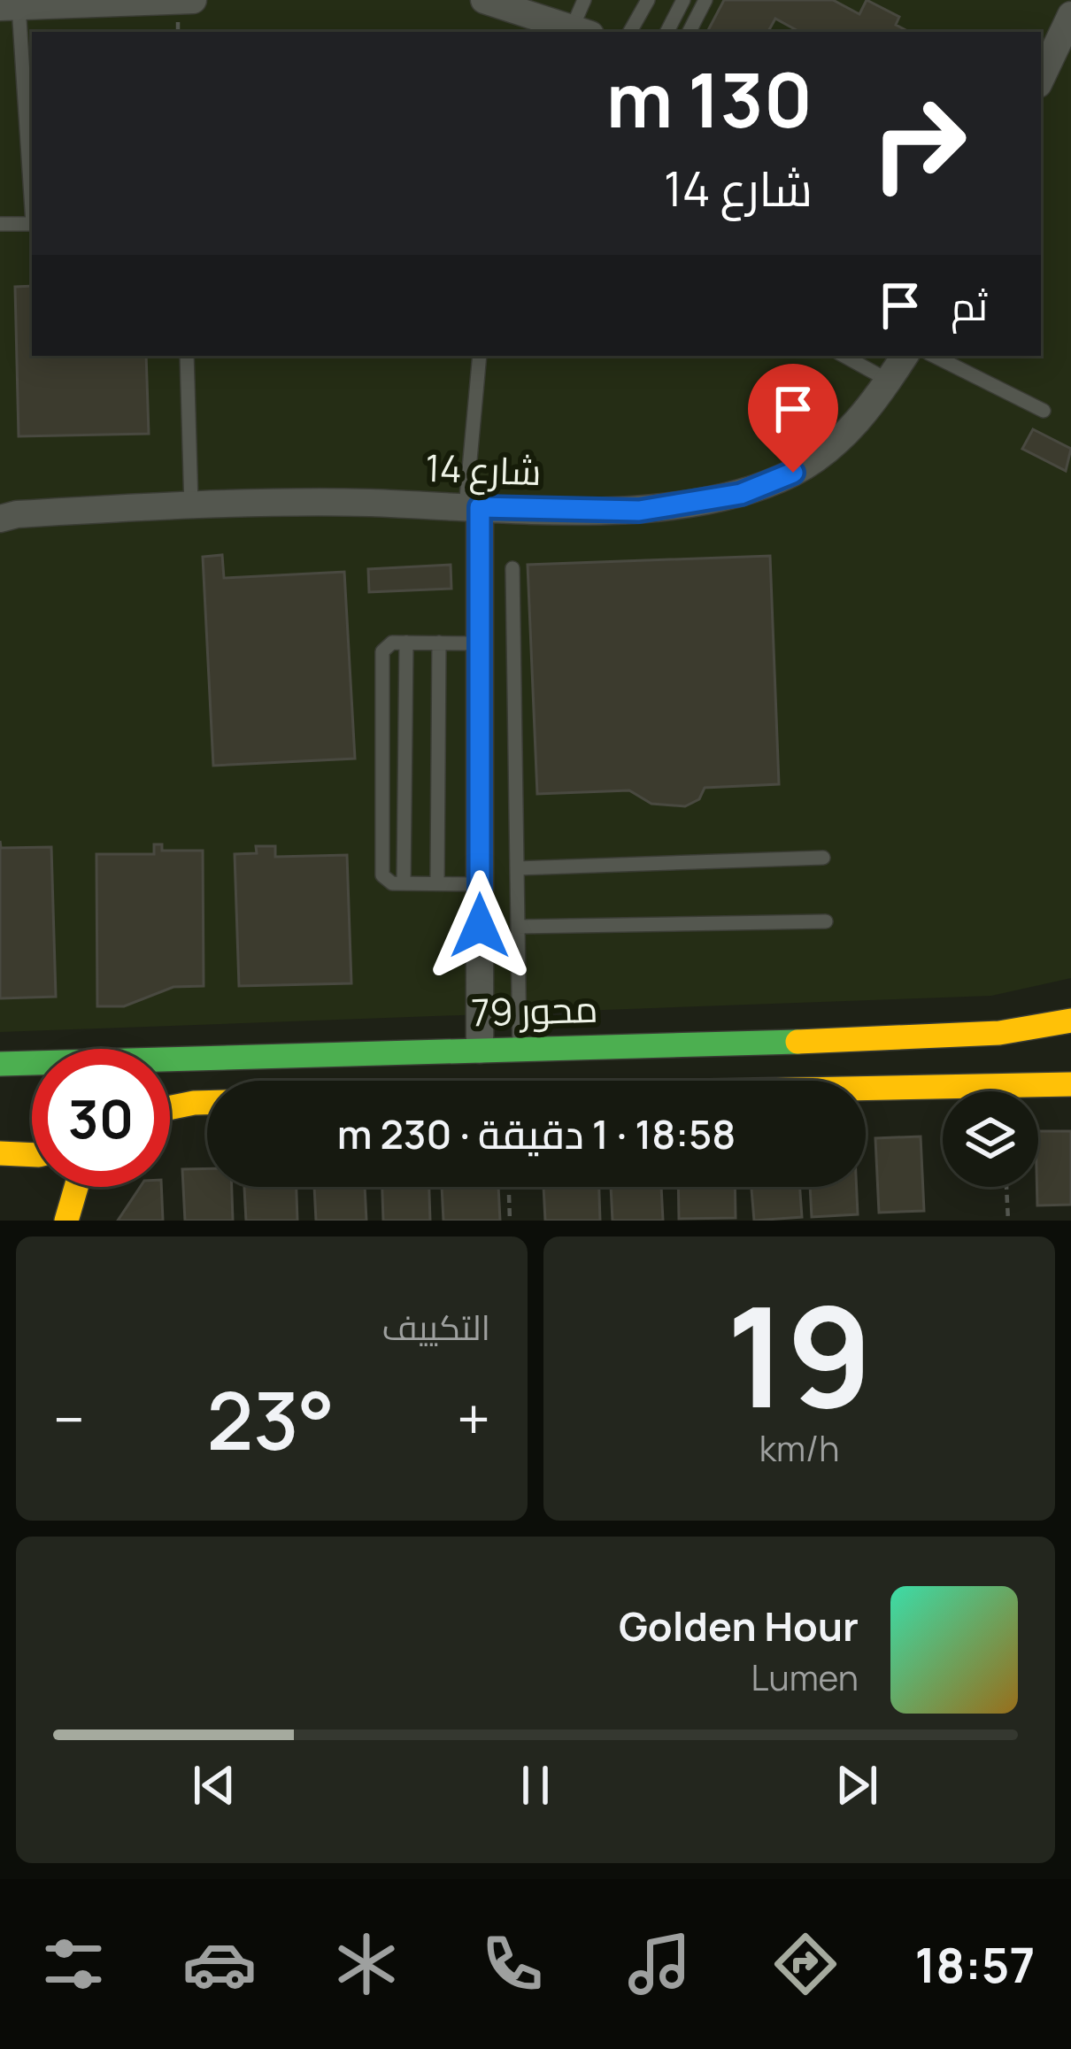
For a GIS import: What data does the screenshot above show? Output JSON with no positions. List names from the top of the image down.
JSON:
{
  "streets": {
    "main road": ["محور 79"],
    "street": ["شارع 14"]
  },
  "page": {
    "turn": ["130 m", "شارع 14"],
    "then": "ثم",
    "limit": "30",
    "trip": "18:58 · 1 دقيقة · 230 m",
    "tile": [
      ["19", "km/h"],
      "التكييف"
    ],
    "heat": ["−", "23°", "+"],
    "song": ["Golden Hour", "Lumen"],
    "tabs": "18:57"
  }
}
